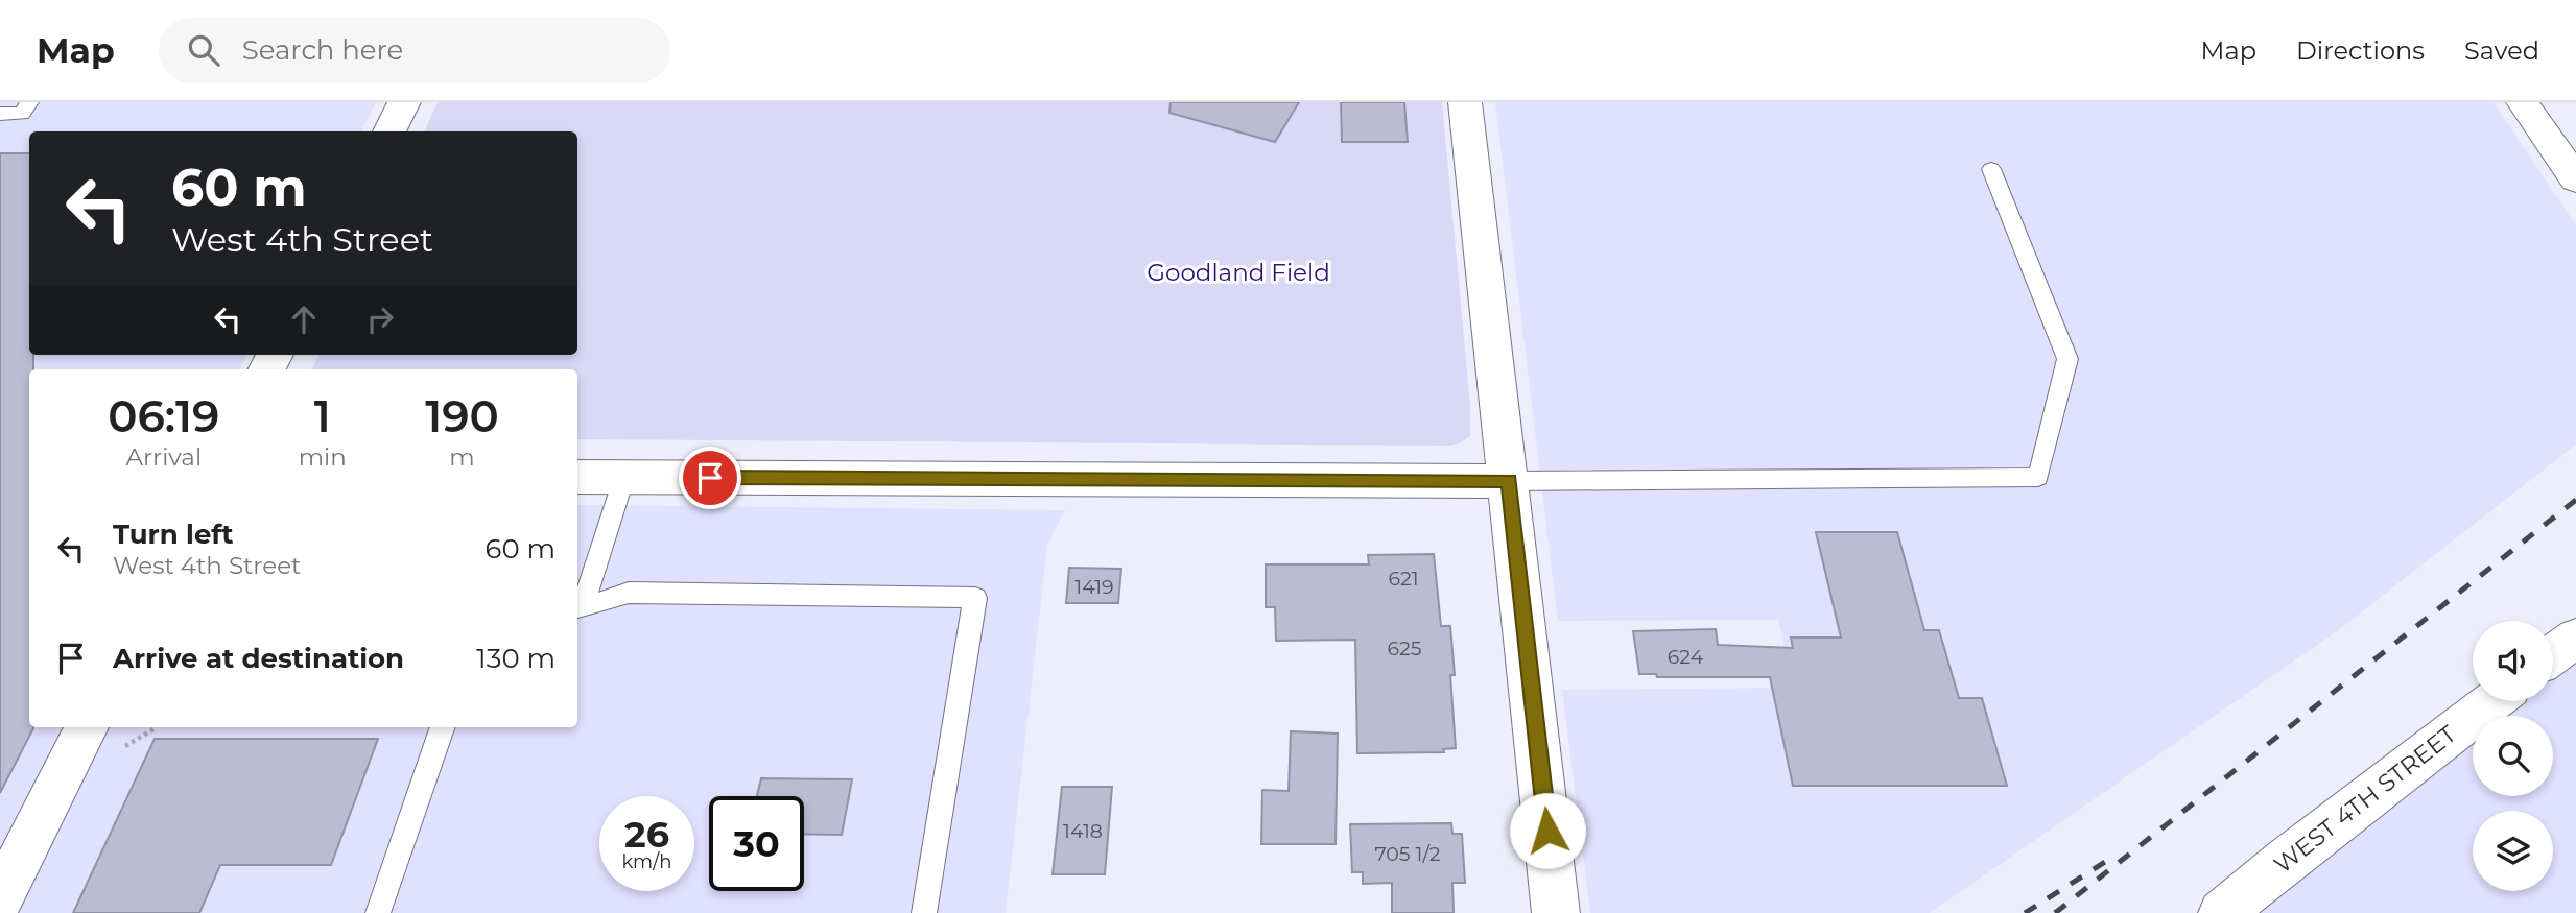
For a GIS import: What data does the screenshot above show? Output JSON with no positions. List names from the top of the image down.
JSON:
{
  "streets": {
    "street": ["WEST 4TH STREET"]
  },
  "parks": ["Goodland Field"],
  "house_numbers": [
    "621",
    "1419",
    "625",
    "624",
    "1418",
    "705 1/2"
  ],
  "page": {
    "header": "Map",
    "search": "Search here",
    "nav": ["Map", "Directions", "Saved"],
    "turn": ["60 m", "West 4th Street"],
    "eta": [
      "06:19",
      "Arrival",
      "1",
      "min",
      "190",
      "m"
    ],
    "list": [
      {
        "name": "Turn left",
        "note": "West 4th Street",
        "value": "60 m"
      },
      {
        "name": "Arrive at destination",
        "value": "130 m"
      }
    ],
    "speed": "26 km/h",
    "limit": "30"
  }
}
